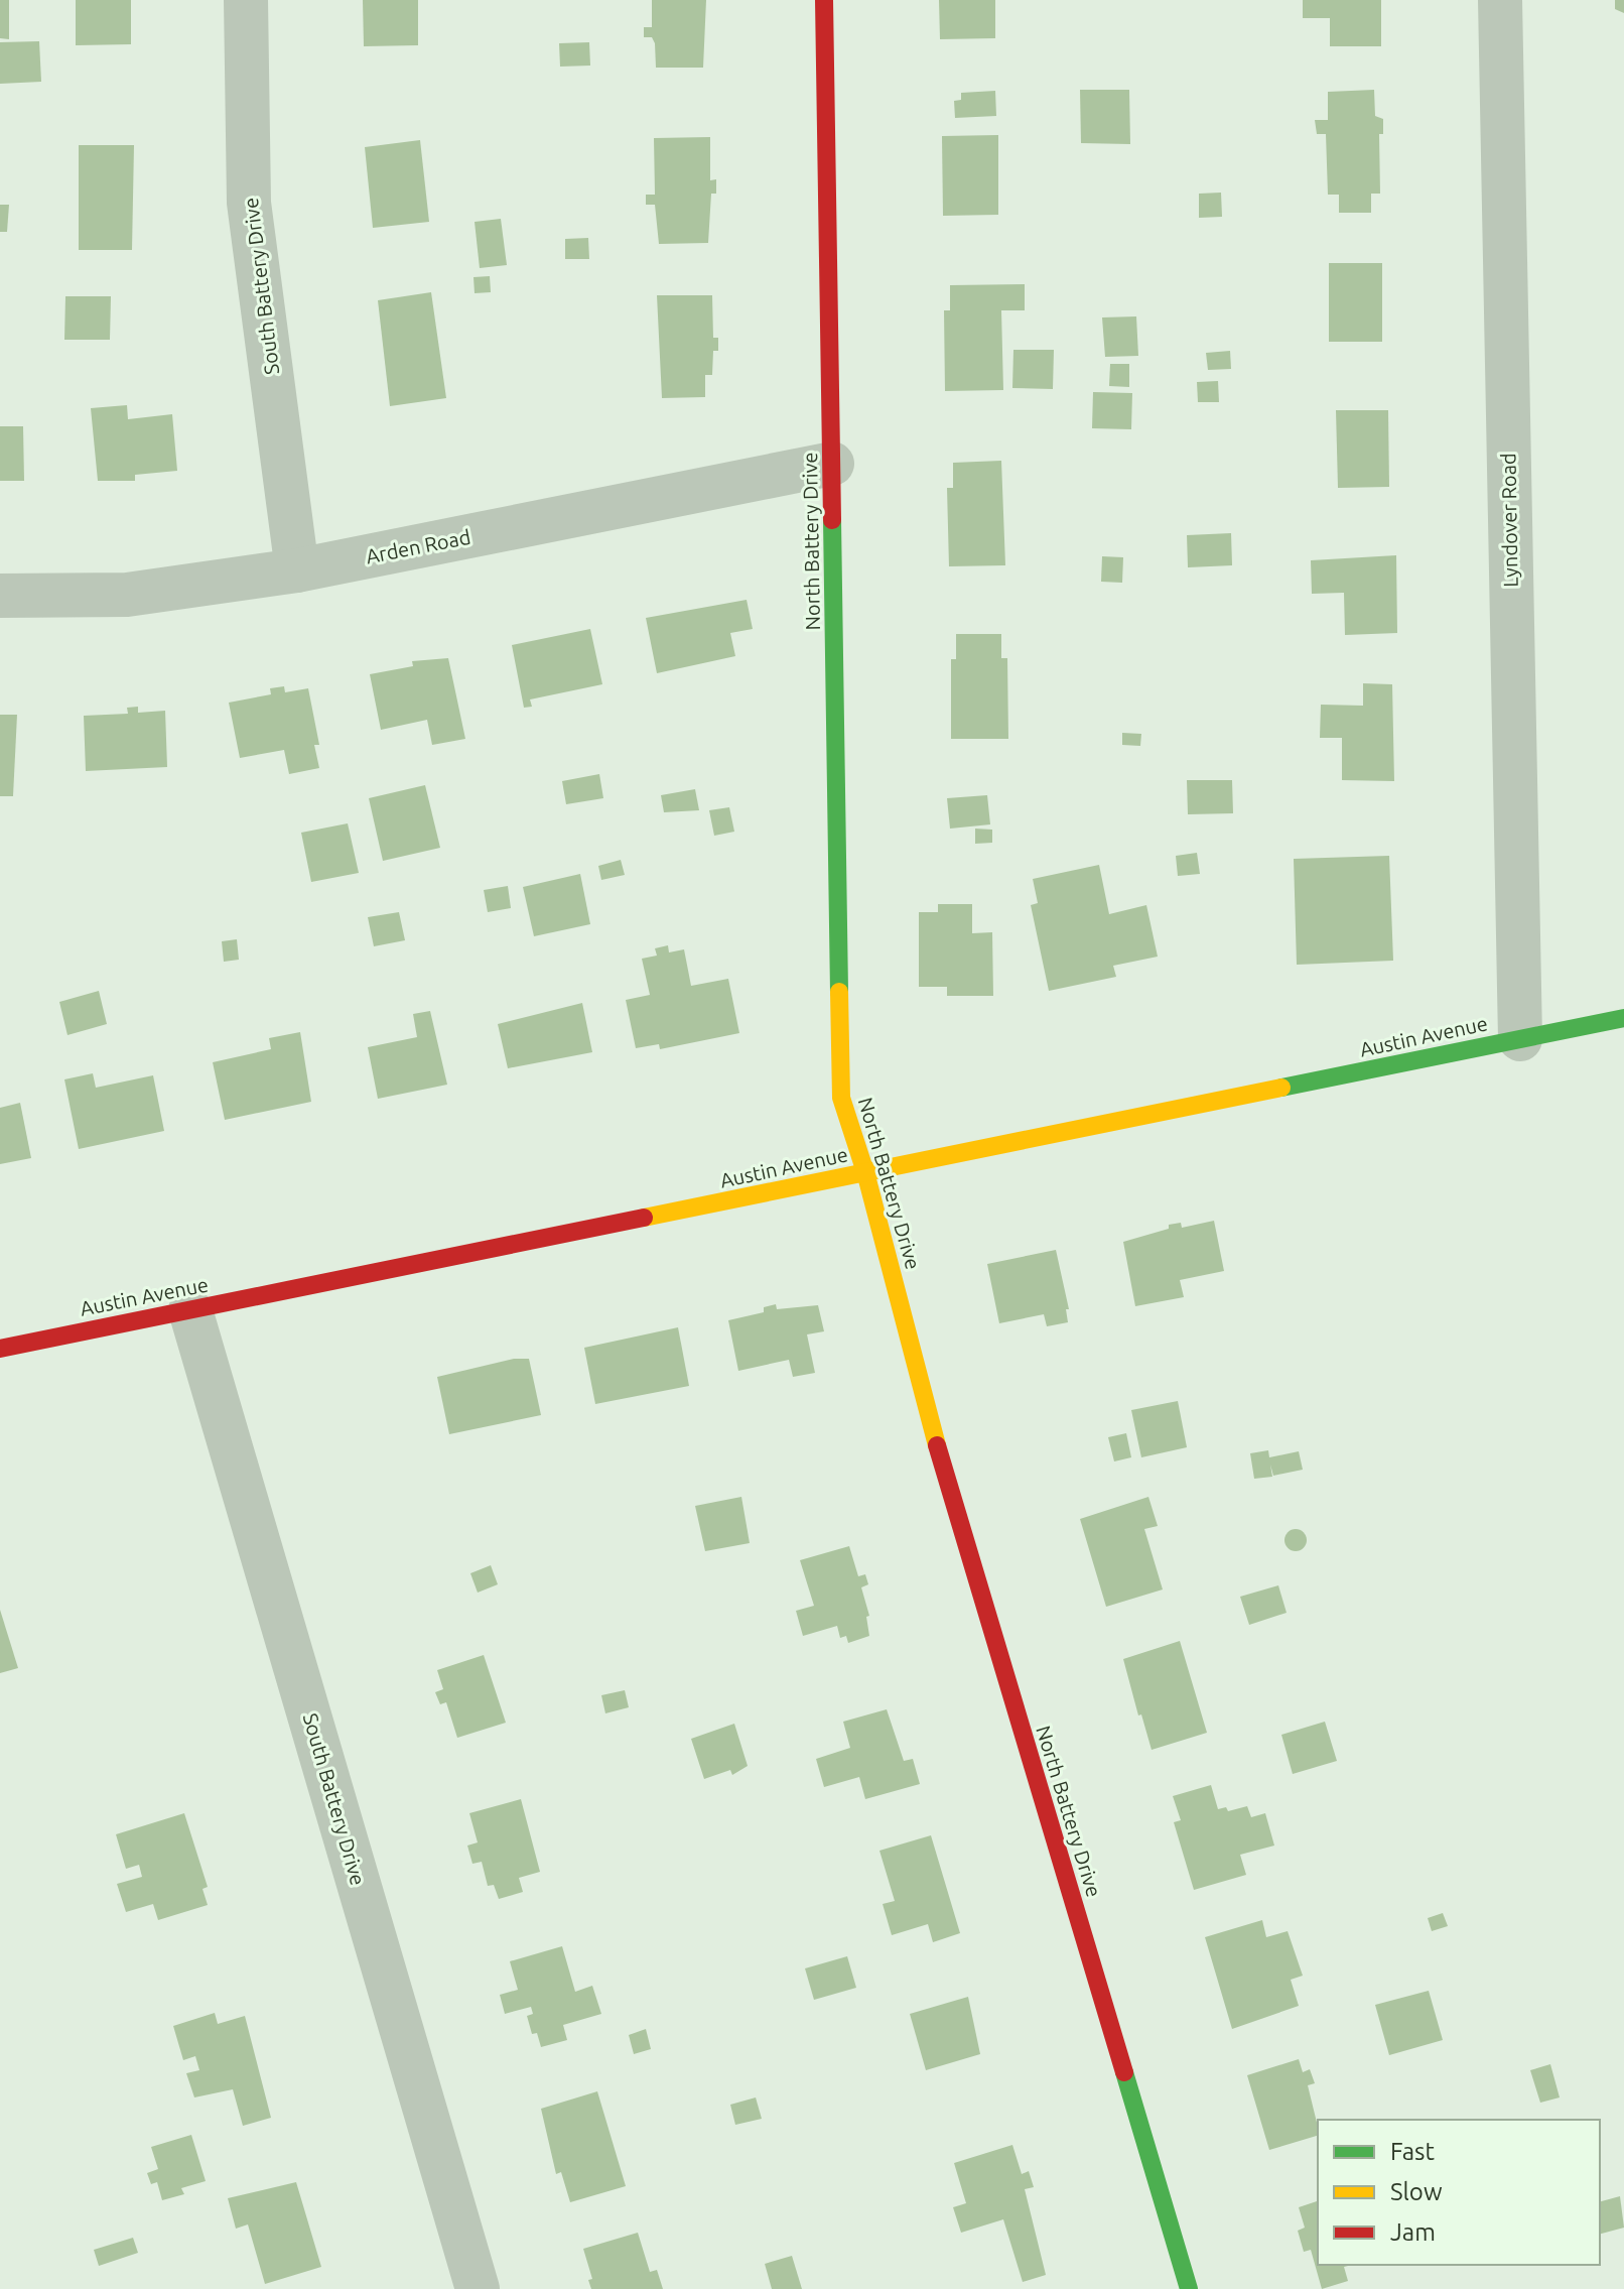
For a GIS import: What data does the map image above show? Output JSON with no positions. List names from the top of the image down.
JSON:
{
  "streets": {
    "street": [
      "South Battery Drive",
      "Lyndover Road",
      "North Battery Drive",
      "Arden Road",
      "Austin Avenue"
    ]
  },
  "crossings": [
    ["South Battery Drive", "Arden Road"],
    ["South Battery Drive", "Austin Avenue"],
    ["Lyndover Road", "Austin Avenue"],
    ["North Battery Drive", "Arden Road"],
    ["North Battery Drive", "Austin Avenue"]
  ],
  "legend": ["Fast", "Slow", "Jam"]
}
